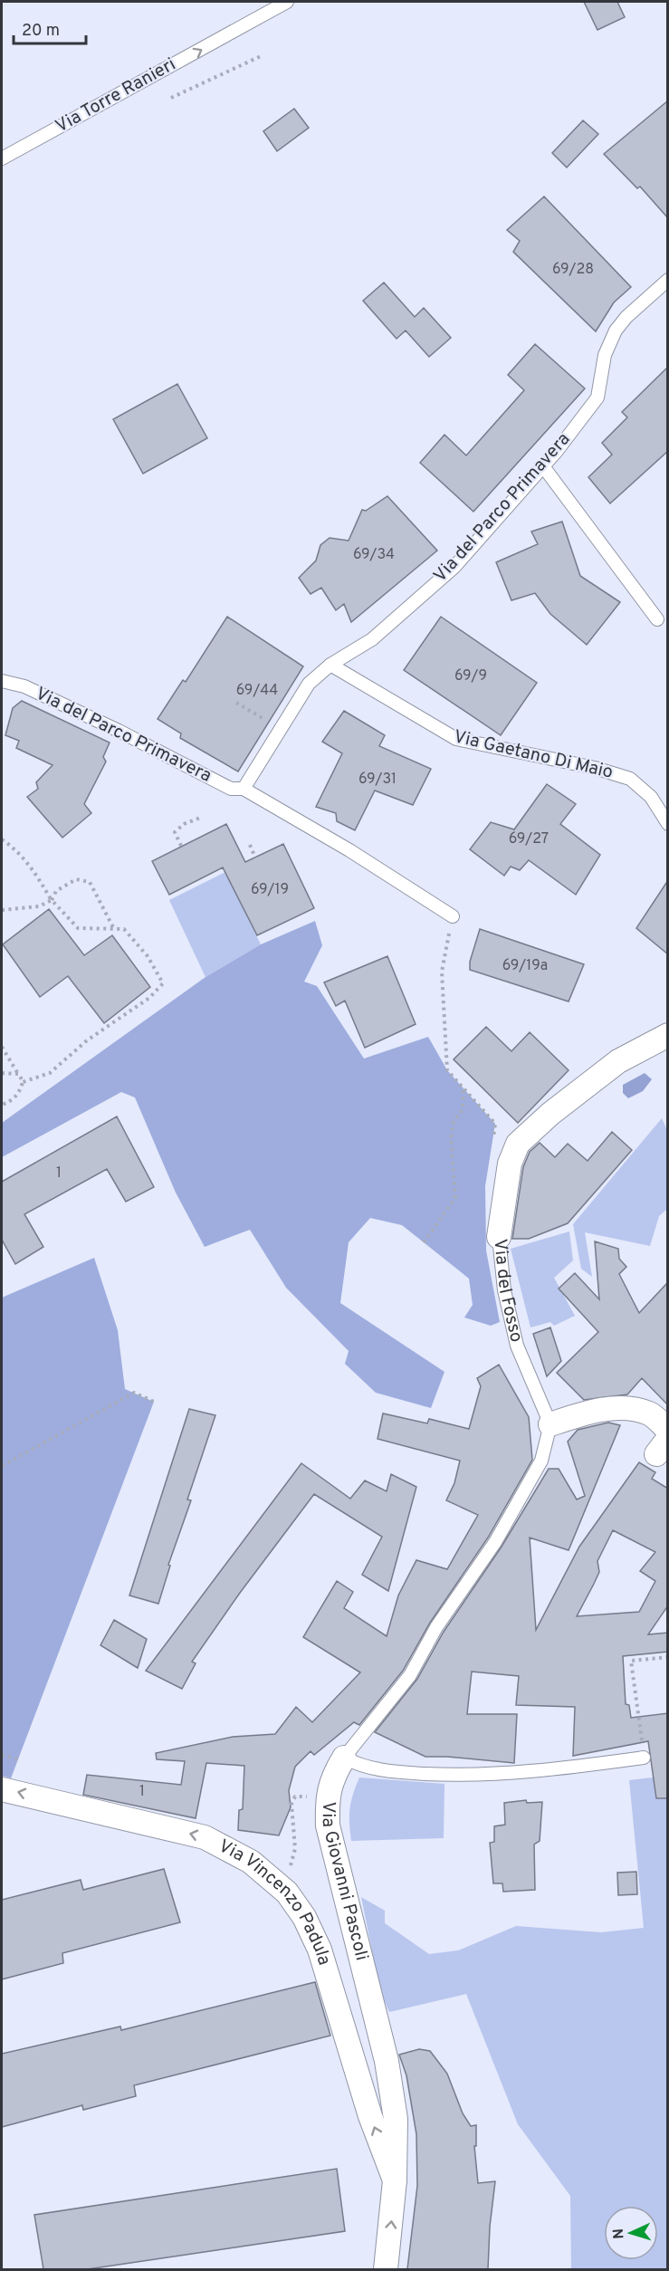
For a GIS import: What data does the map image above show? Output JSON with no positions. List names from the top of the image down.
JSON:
{
  "streets": {
    "street": ["Via del Fosso", "Via Giovanni Pascoli", "Via Vincenzo Padula"],
    "lane": ["Via Torre Ranieri", "Via del Parco Primavera", "Via Gaetano Di Maio"]
  },
  "crossings": [
    ["Via del Parco Primavera", "Via Gaetano Di Maio"],
    ["Via del Fosso", "Via Giovanni Pascoli"],
    ["Via Giovanni Pascoli", "Via Vincenzo Padula"]
  ],
  "one_way": ["Via Torre Ranieri", "Via Vincenzo Padula"],
  "house_numbers": [
    "69/28",
    "69/34",
    "69/9",
    "69/44",
    "69/31",
    "69/27",
    "69/19",
    "69/19a",
    "1",
    "1"
  ],
  "scale_bar": "20 m",
  "north": "left"
}
